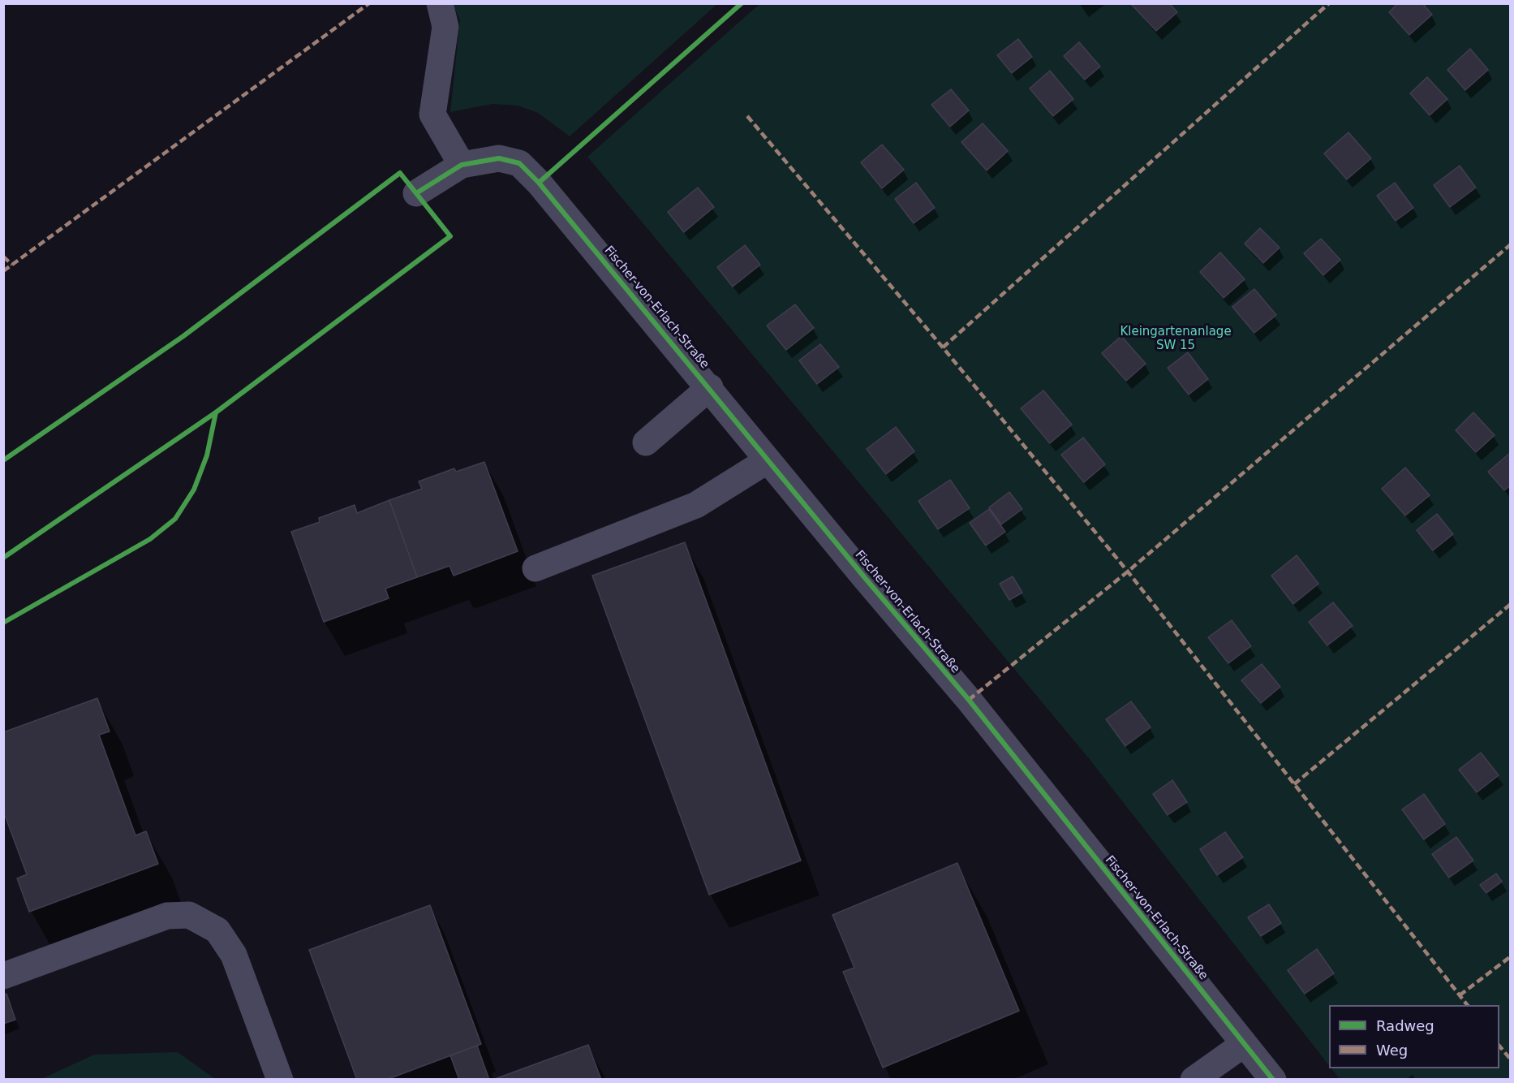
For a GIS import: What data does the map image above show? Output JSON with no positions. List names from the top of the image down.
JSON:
{
  "streets": {
    "street": ["Fischer-von-Erlach-Straße"]
  },
  "parks": ["Kleingartenanlage SW 15"],
  "legend": ["Radweg", "Weg"]
}
